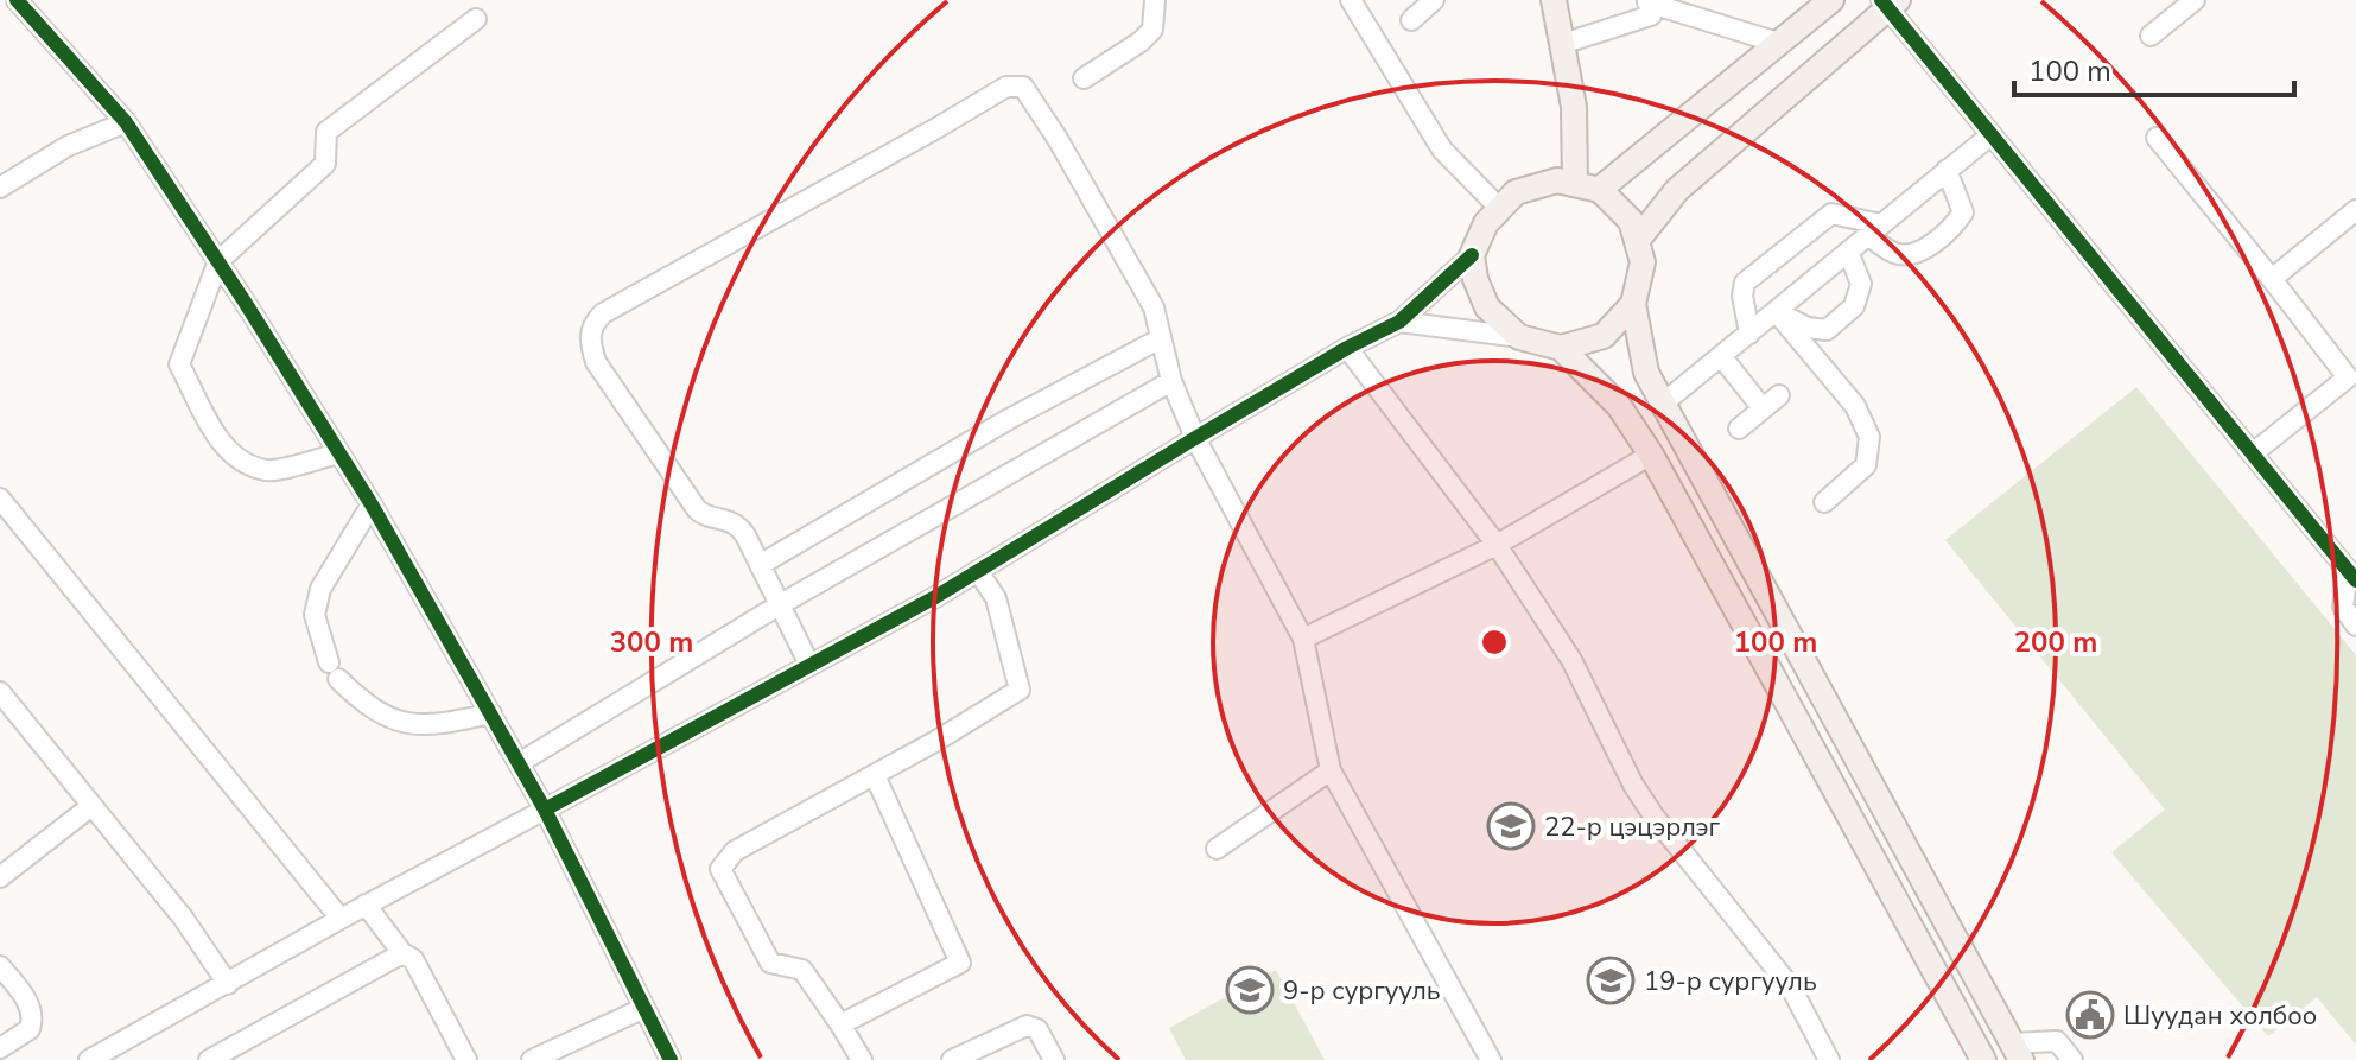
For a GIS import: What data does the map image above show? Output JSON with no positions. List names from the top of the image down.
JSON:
{
  "places": {
    "school or university": ["22-р цэцэрлэг", "19-р сургууль", "9-р сургууль"],
    "public building": ["Шуудан холбоо"]
  },
  "scale_bar": "100 m",
  "rings": ["100 m", "200 m", "300 m"]
}
